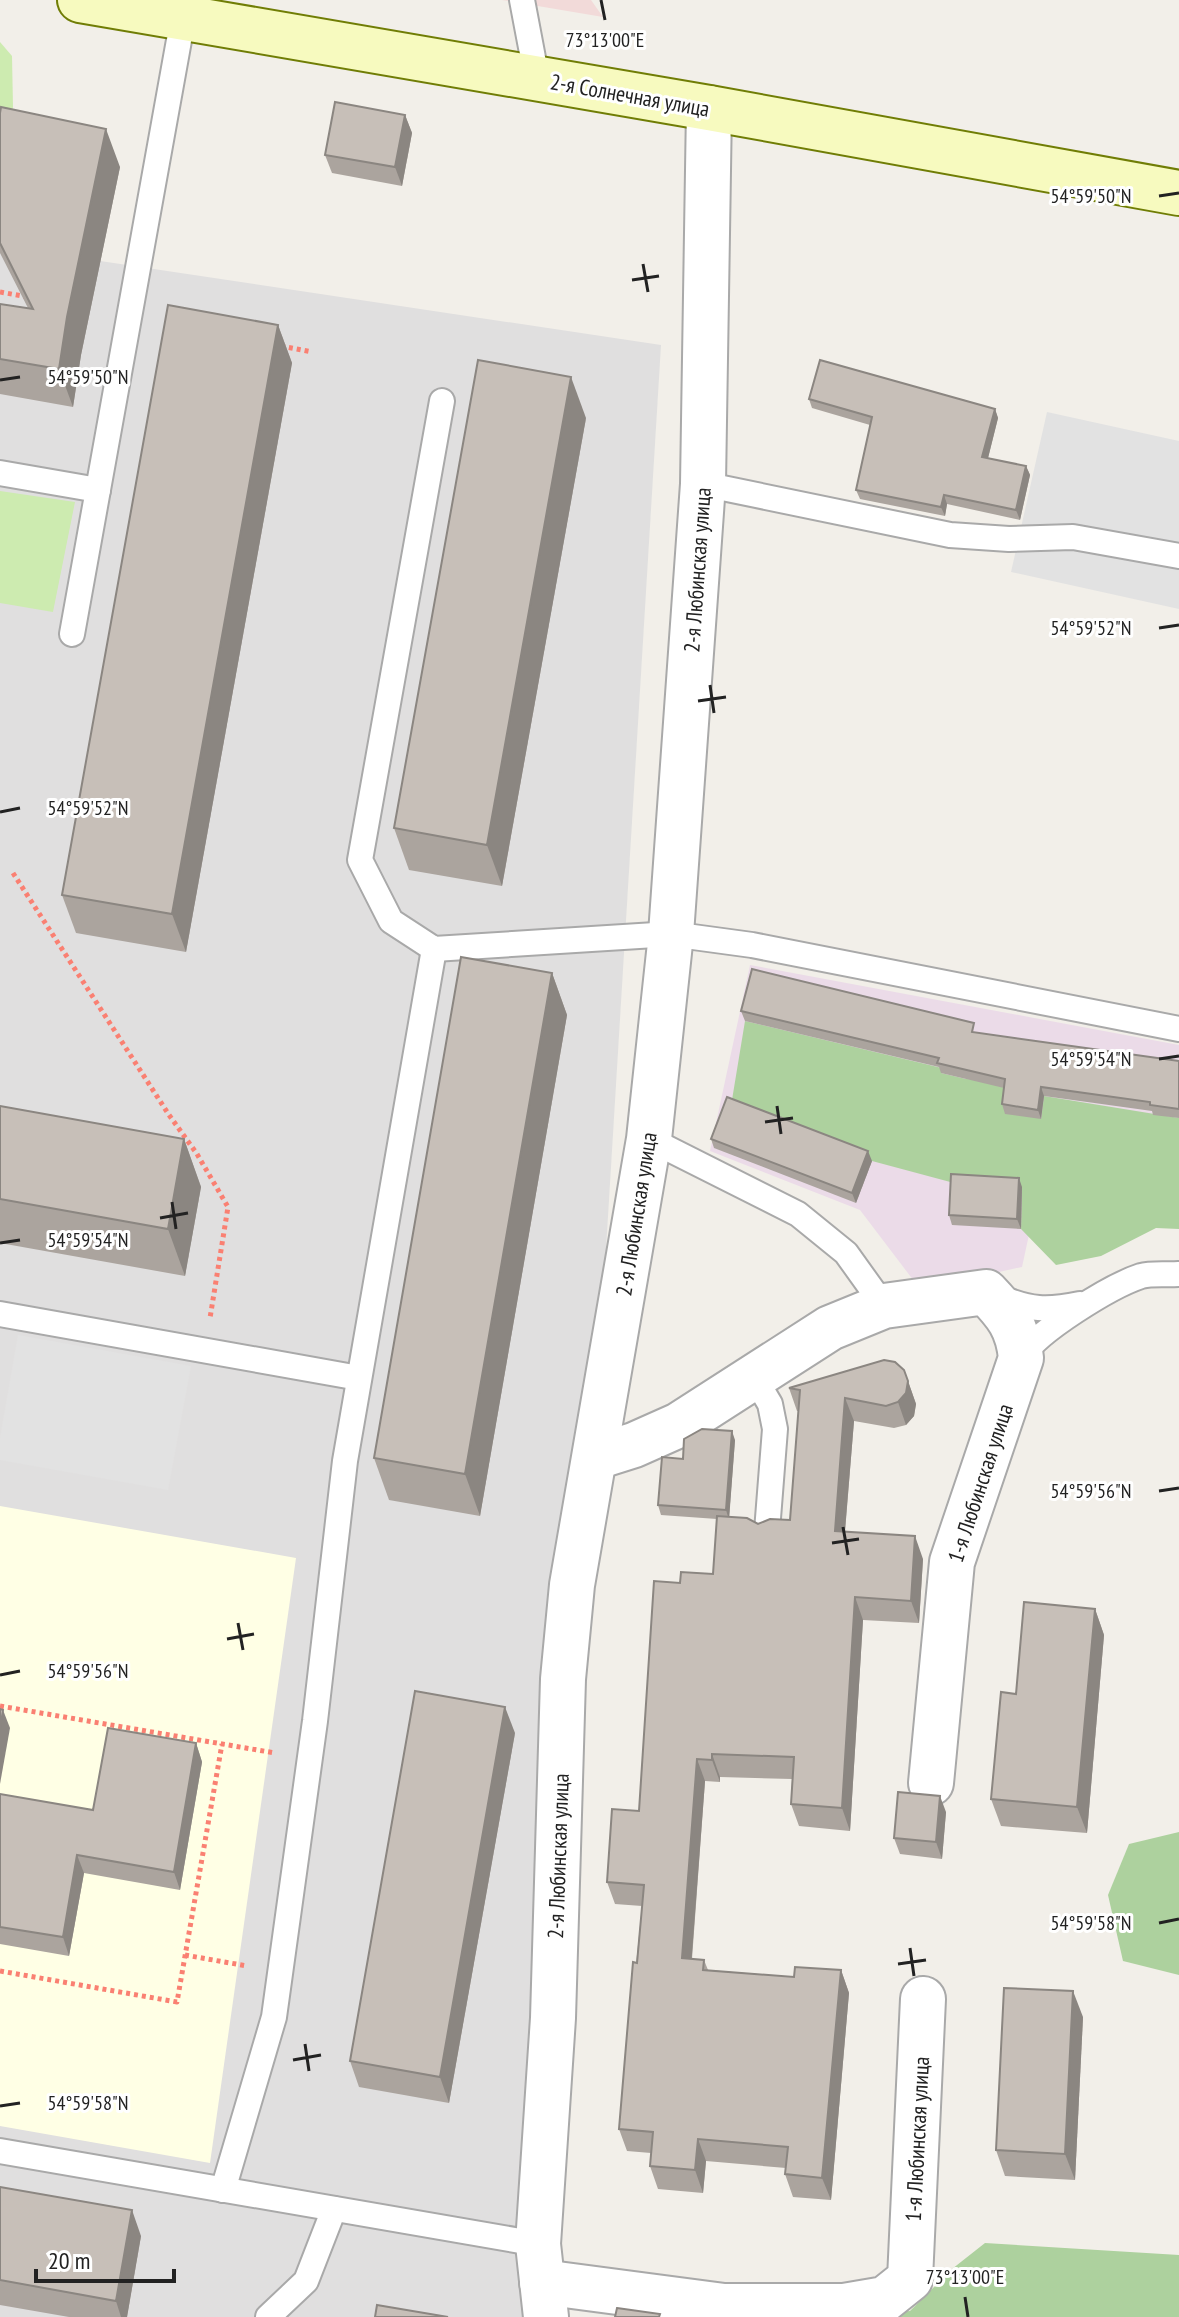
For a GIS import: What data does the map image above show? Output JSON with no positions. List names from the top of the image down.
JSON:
{
  "streets": {
    "main road": ["2-я Солнечная улица"],
    "street": ["2-я Любинская улица", "1-я Любинская улица"]
  },
  "crossings": [
    ["2-я Солнечная улица", "2-я Любинская улица"],
    ["2-я Любинская улица", "1-я Любинская улица"]
  ],
  "scale_bar": "20 m",
  "coordinates": [
    "73°13'00\"E",
    "54°59'50\"N",
    "54°59'52\"N",
    "54°59'54\"N",
    "54°59'56\"N",
    "54°59'58\"N"
  ]
}
